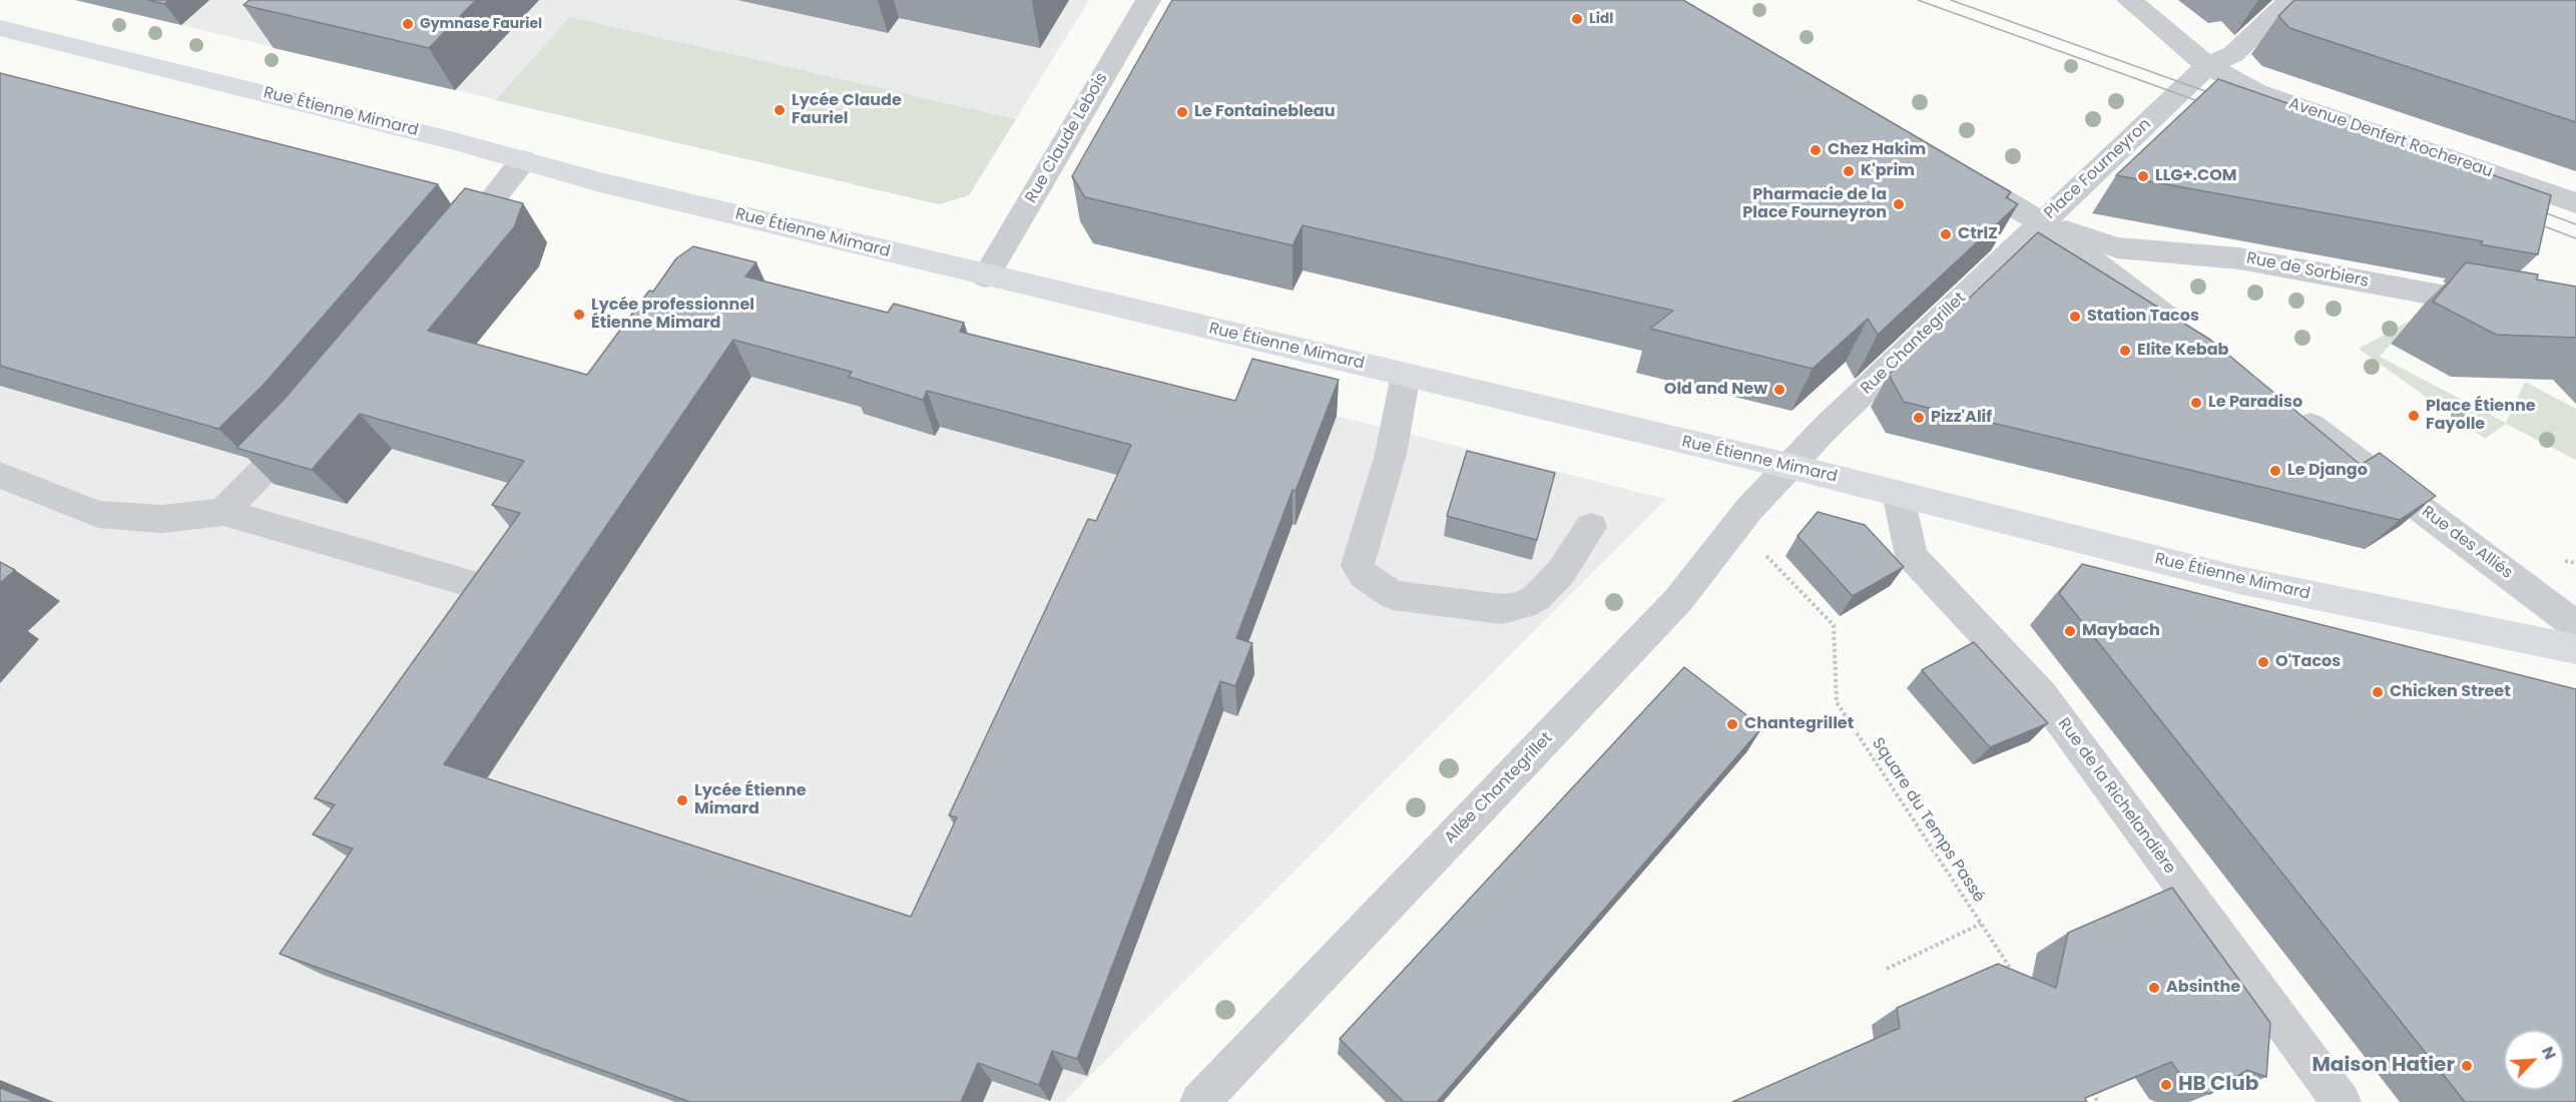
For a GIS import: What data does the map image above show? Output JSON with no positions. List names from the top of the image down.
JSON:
{
  "streets": {
    "main road": ["Rue Étienne Mimard"],
    "street": [
      "Rue Claude Lebois",
      "Avenue Denfert Rochereau",
      "Place Fourneyron",
      "Rue de Sorbiers",
      "Rue Chantegrillet",
      "Rue des Alliés",
      "Allée Chantegrillet",
      "Rue de la Richelandière"
    ],
    "path": ["Square du Temps Passé"]
  },
  "crossings": [
    ["Rue Étienne Mimard", "Rue Claude Lebois"],
    ["Rue Étienne Mimard", "Rue Chantegrillet"],
    ["Rue Étienne Mimard", "Allée Chantegrillet"],
    ["Rue Étienne Mimard", "Rue de la Richelandière"],
    ["Avenue Denfert Rochereau", "Place Fourneyron"],
    ["Place Fourneyron", "Rue de Sorbiers"],
    ["Place Fourneyron", "Rue Chantegrillet"],
    ["Rue de Sorbiers", "Rue Chantegrillet"],
    ["Rue Chantegrillet", "Allée Chantegrillet"],
    ["Allée Chantegrillet", "Square du Temps Passé"]
  ],
  "places": [
    "Lidl",
    "Gymnase Fauriel",
    "Lycée Claude Fauriel",
    "Le Fontainebleau",
    "Chez Hakim",
    "K'prim",
    "LLG+.COM",
    "Pharmacie de la Place Fourneyron",
    "CtrlZ",
    "Lycée professionnel Étienne Mimard",
    "Station Tacos",
    "Elite Kebab",
    "Old and New",
    "Le Paradiso",
    "Place Étienne Fayolle",
    "Pizz'Alif",
    "Le Django",
    "Maybach",
    "O'Tacos",
    "Chicken Street",
    "Chantegrillet",
    "Lycée Étienne Mimard",
    "Absinthe",
    "Maison Hatier",
    "HB Club"
  ],
  "north": "top right"
}
